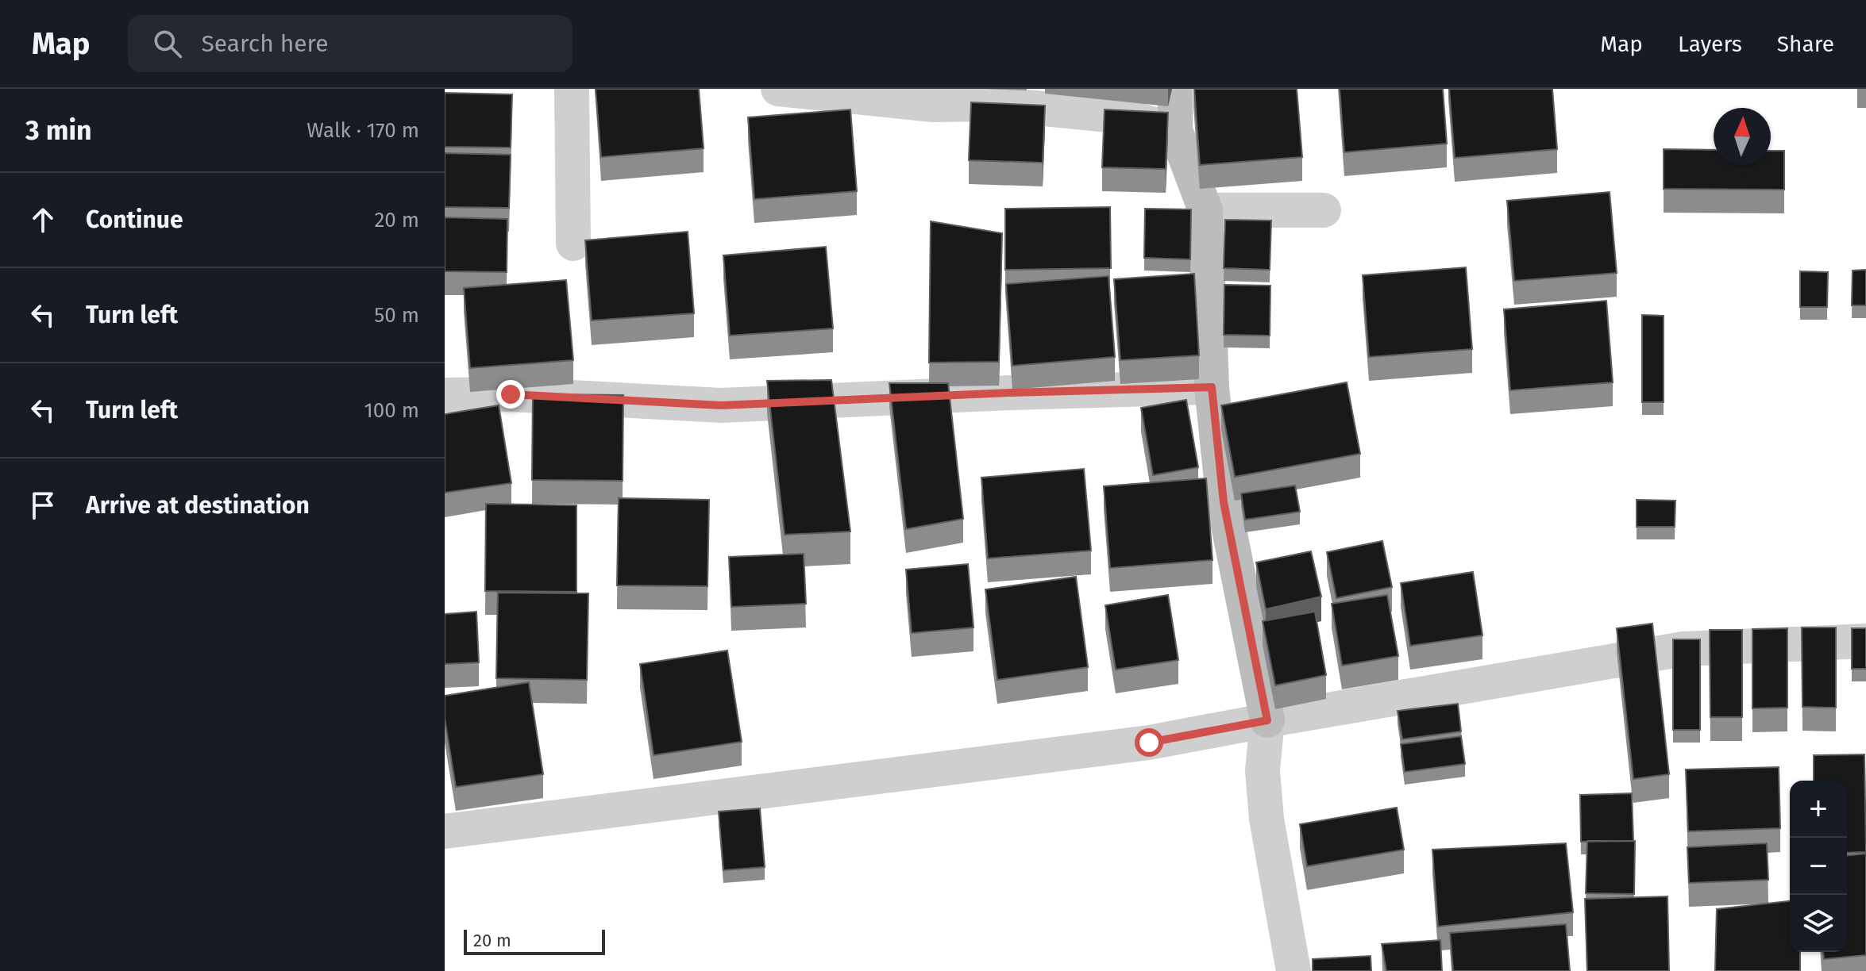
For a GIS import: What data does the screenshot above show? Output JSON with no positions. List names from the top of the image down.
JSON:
{
  "scale_bar": "20 m",
  "north": "top",
  "page": {
    "header": "Map",
    "search": "Search here",
    "nav": ["Map", "Layers", "Share"],
    "heading": ["3 min", "Walk · 170 m"],
    "list": [
      ["Continue", "20 m"],
      ["Turn left", "50 m"],
      ["Turn left", "100 m"],
      "Arrive at destination"
    ],
    "map_buttons": ["+", "−"],
    "scale": "20 m"
  }
}
